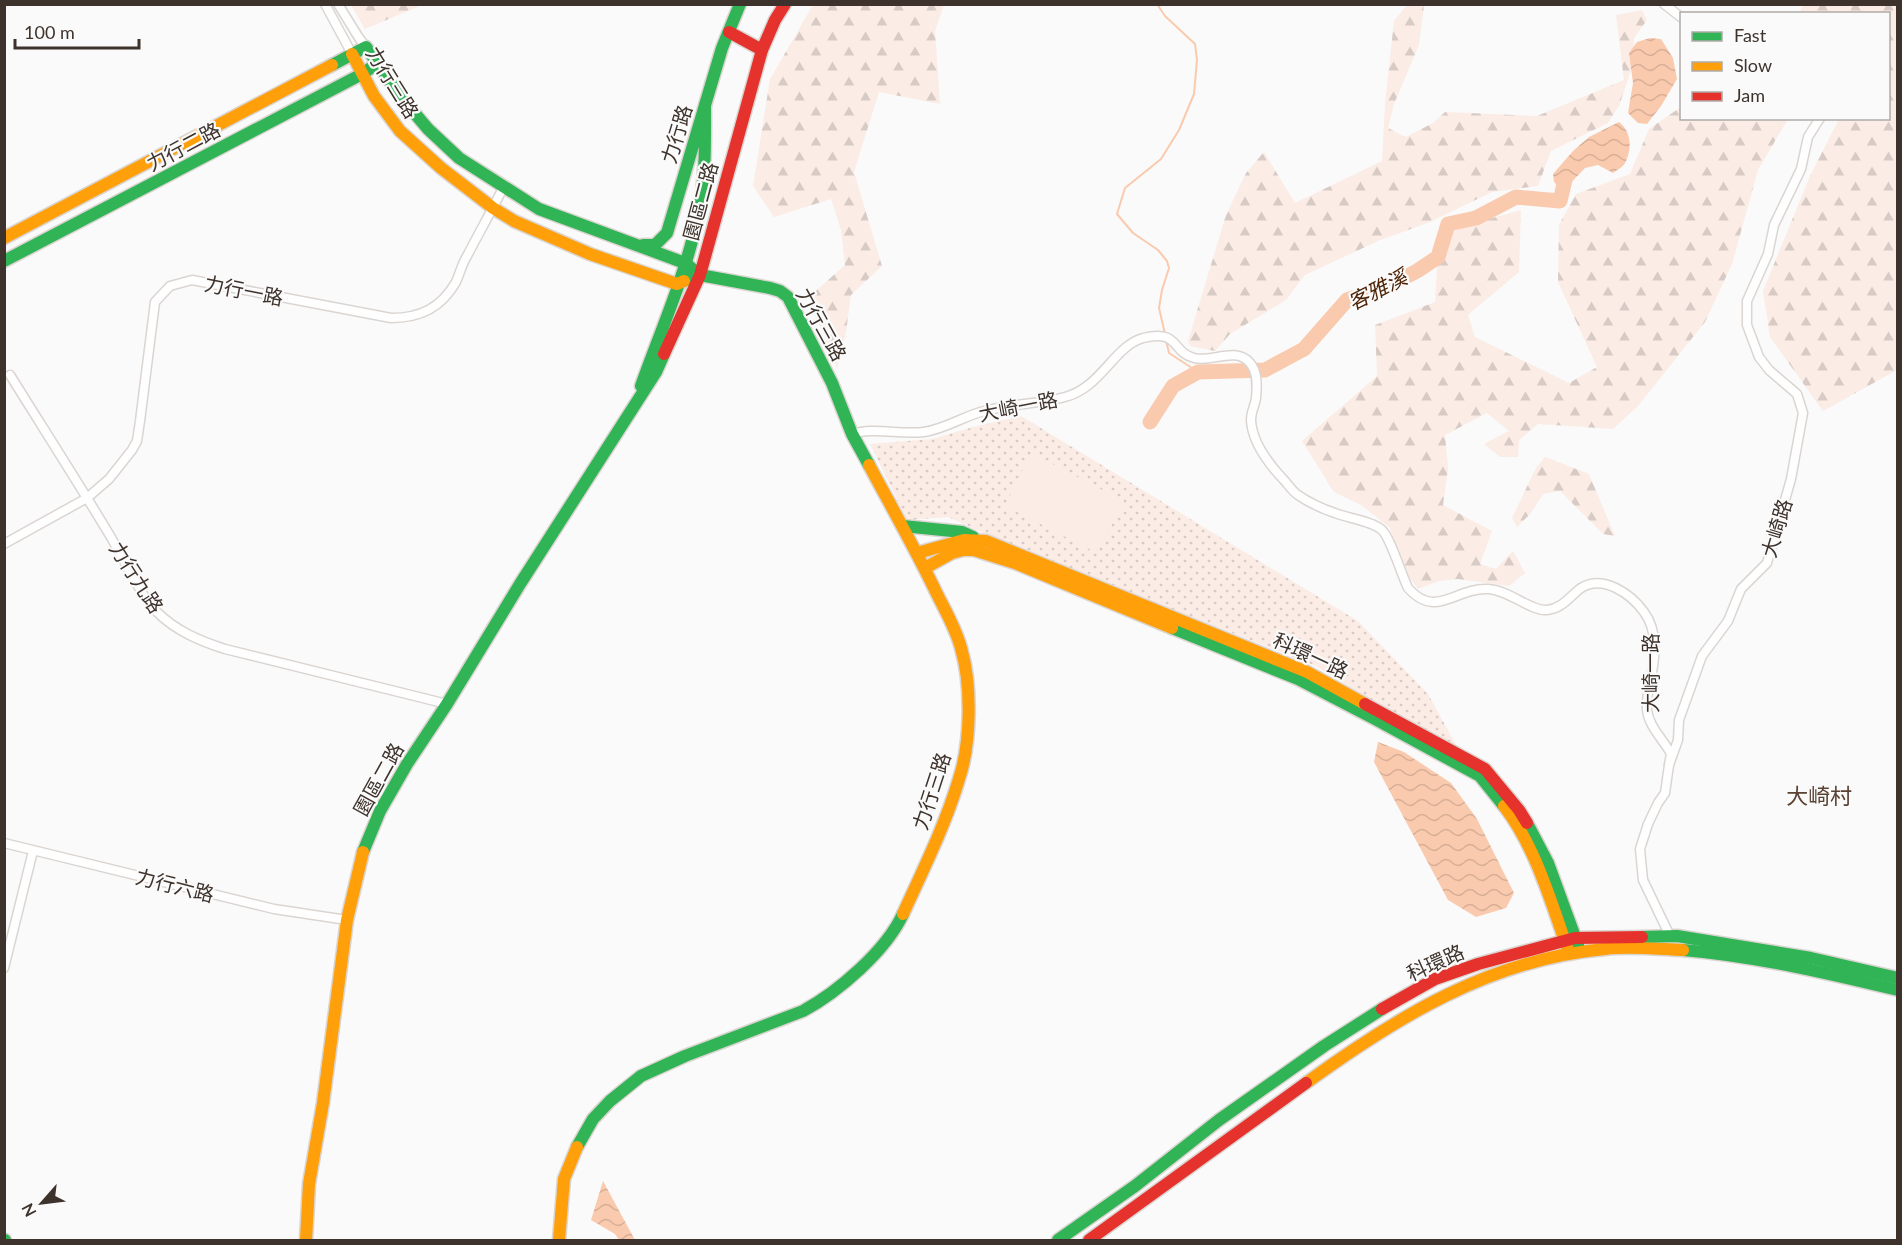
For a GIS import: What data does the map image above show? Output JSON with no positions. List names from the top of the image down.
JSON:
{
  "streets": {
    "street": [
      "力行三路",
      "力行路",
      "力行二路",
      "園區二路",
      "力行一路",
      "大崎一路",
      "大崎路",
      "力行九路",
      "科環一路",
      "力行六路",
      "科環路"
    ]
  },
  "crossings": [
    ["力行三路", "力行路"],
    ["力行三路", "力行二路"],
    ["力行三路", "園區二路"],
    ["力行三路", "力行一路"],
    ["力行三路", "大崎一路"],
    ["力行三路", "科環一路"],
    ["力行路", "園區二路"],
    ["園區二路", "力行九路"],
    ["園區二路", "力行六路"],
    ["力行一路", "力行九路"],
    ["大崎一路", "大崎路"],
    ["大崎路", "科環路"],
    ["科環一路", "科環路"]
  ],
  "districts": ["大崎村"],
  "water": ["客雅溪"],
  "legend": ["Fast", "Slow", "Jam"],
  "scale_bar": "100 m",
  "north": "bottom left"
}
